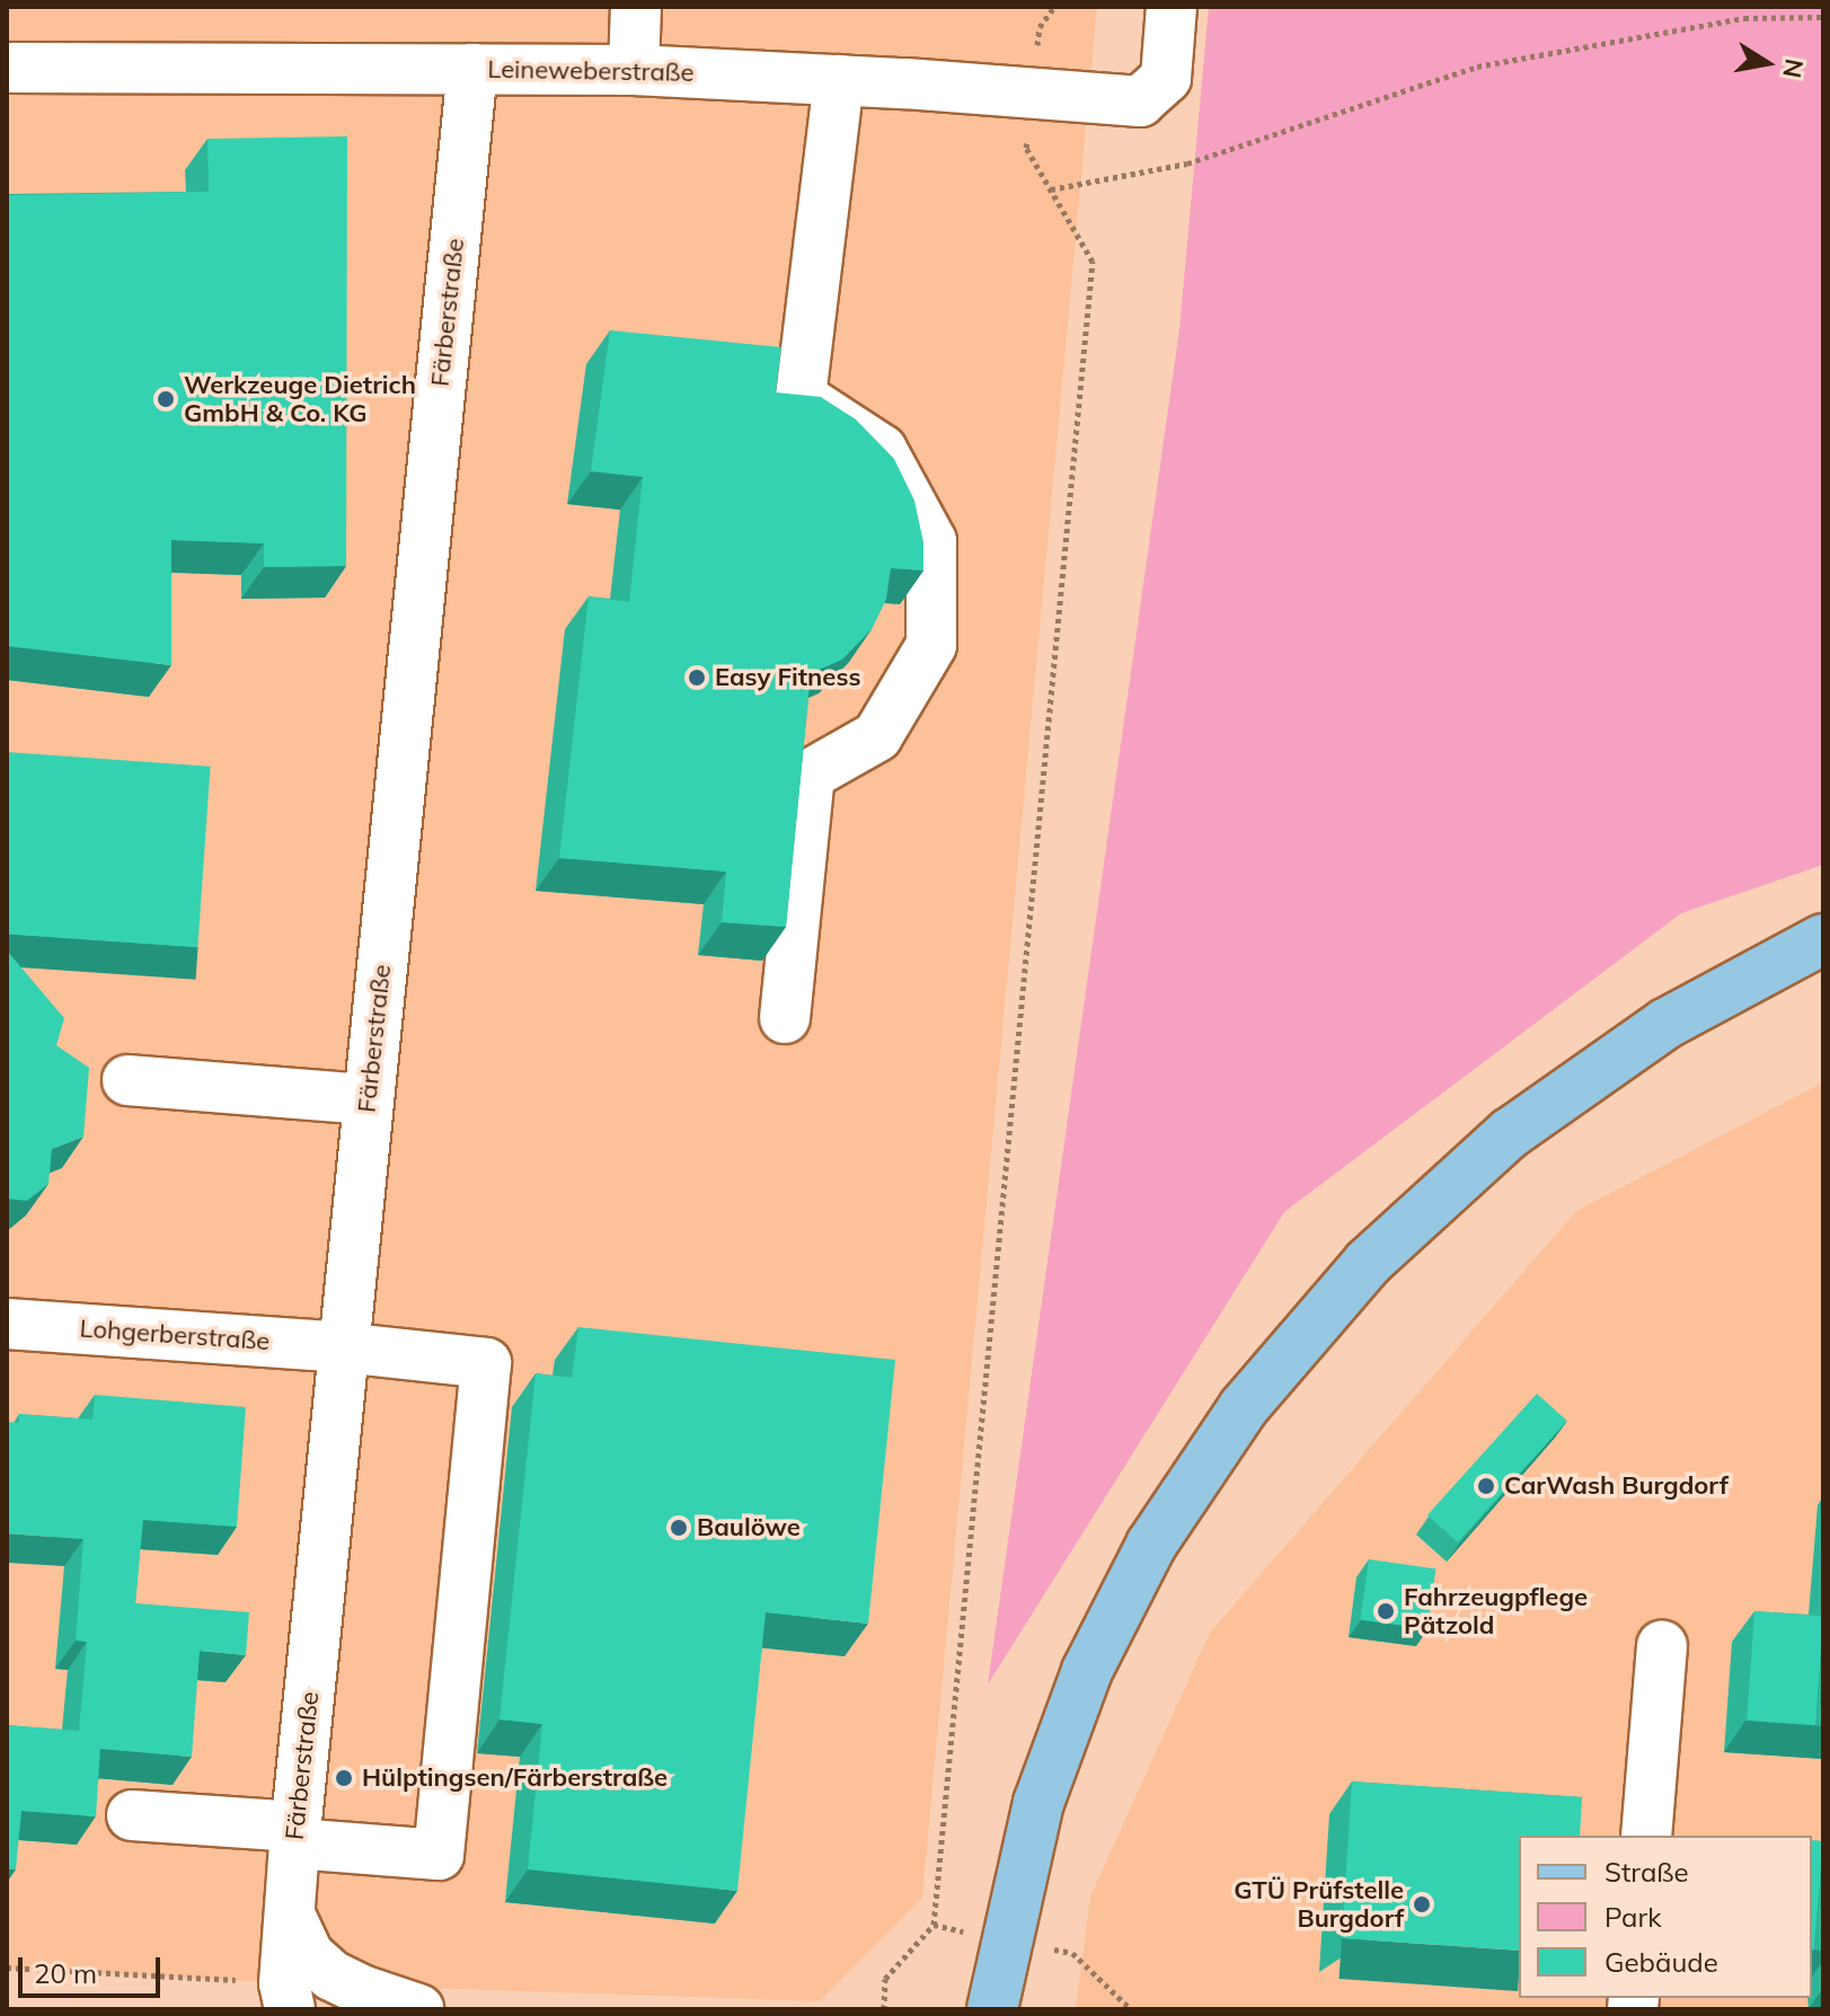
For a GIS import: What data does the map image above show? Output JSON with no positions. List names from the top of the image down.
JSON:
{
  "streets": {
    "street": ["Leineweberstraße", "Färberstraße", "Lohgerberstraße"]
  },
  "crossings": [
    ["Leineweberstraße", "Färberstraße"],
    ["Färberstraße", "Lohgerberstraße"]
  ],
  "places": [
    "Werkzeuge Dietrich GmbH & Co. KG",
    "Easy Fitness",
    "CarWash Burgdorf",
    "Baulöwe",
    "Fahrzeugpflege Pätzold",
    "Hülptingsen/Färberstraße",
    "GTÜ Prüfstelle Burgdorf"
  ],
  "legend": ["Straße", "Park", "Gebäude"],
  "scale_bar": "20 m",
  "north": "right"
}
